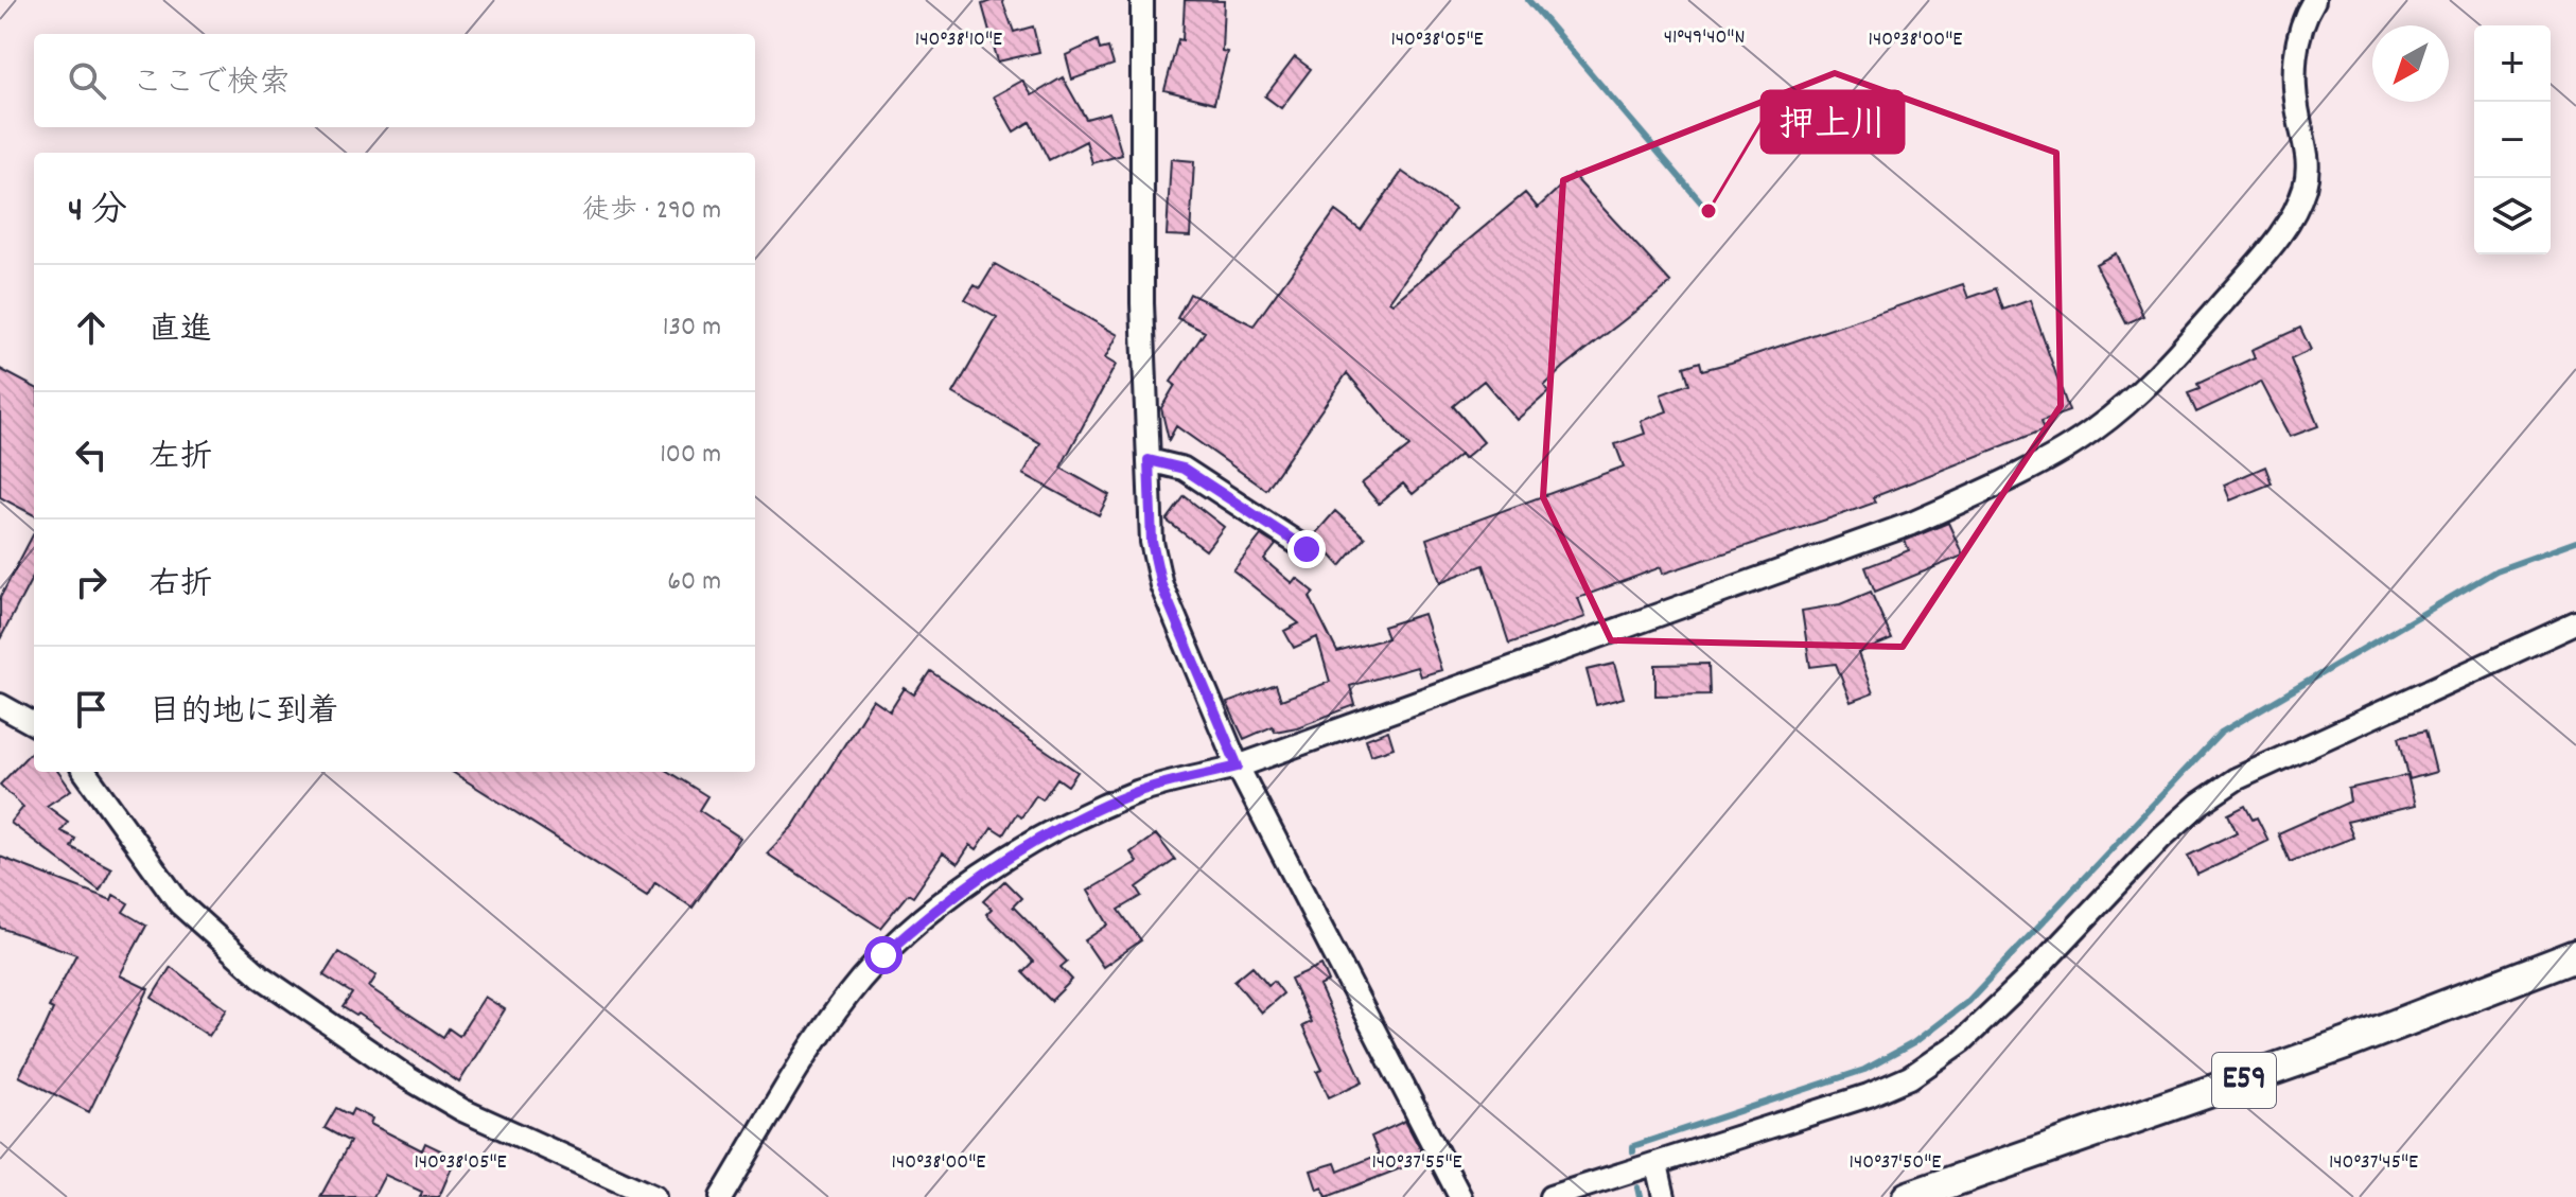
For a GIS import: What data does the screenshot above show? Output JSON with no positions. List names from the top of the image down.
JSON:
{
  "streets": {
    "highway": ["E59"]
  },
  "places": ["押上川"],
  "north": "bottom left",
  "page": {
    "map_buttons": ["+", "−"],
    "search": "ここで検索",
    "heading": ["4 分", "徒歩 · 290 m"],
    "list": [
      ["直進", "130 m"],
      ["左折", "100 m"],
      ["右折", "60 m"],
      "目的地に到着"
    ]
  },
  "coordinates": [
    "41°49'40\"N",
    "140°38'10\"E",
    "140°38'05\"E",
    "140°38'00\"E",
    "140°37'55\"E",
    "140°37'50\"E",
    "140°37'45\"E"
  ]
}
